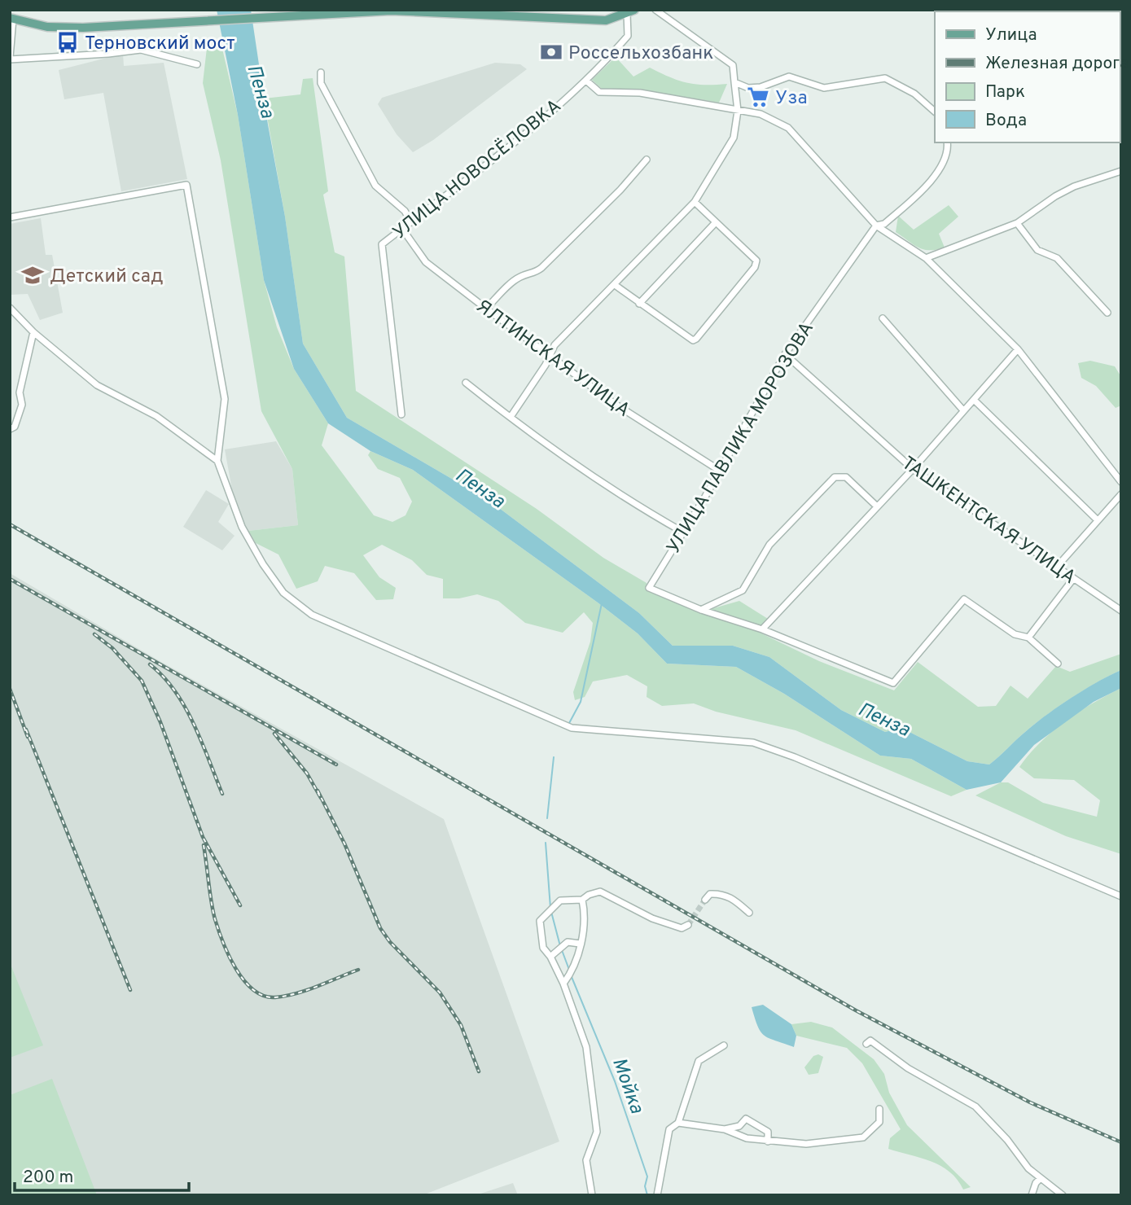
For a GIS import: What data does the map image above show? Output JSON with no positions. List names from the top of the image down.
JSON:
{
  "streets": {
    "street": [
      "УЛИЦА НОВОСЁЛОВКА",
      "ЯЛТИНСКАЯ УЛИЦА",
      "УЛИЦА ПАВЛИКА МОРОЗОВА",
      "ТАШКЕНТСКАЯ УЛИЦА"
    ]
  },
  "crossings": [
    ["УЛИЦА НОВОСЁЛОВКА", "ЯЛТИНСКАЯ УЛИЦА"],
    ["ЯЛТИНСКАЯ УЛИЦА", "УЛИЦА ПАВЛИКА МОРОЗОВА"],
    ["УЛИЦА ПАВЛИКА МОРОЗОВА", "ТАШКЕНТСКАЯ УЛИЦА"]
  ],
  "water": ["Пенза", "Мойка"],
  "places": {
    "bus stop": ["Терновский мост"],
    "bank": ["Россельхозбанк"],
    "supermarket": ["Уза"],
    "school or university": ["Детский сад"]
  },
  "legend": [
    "Улица",
    "Железная дорога",
    "Парк",
    "Вода"
  ],
  "scale_bar": "200 m"
}
